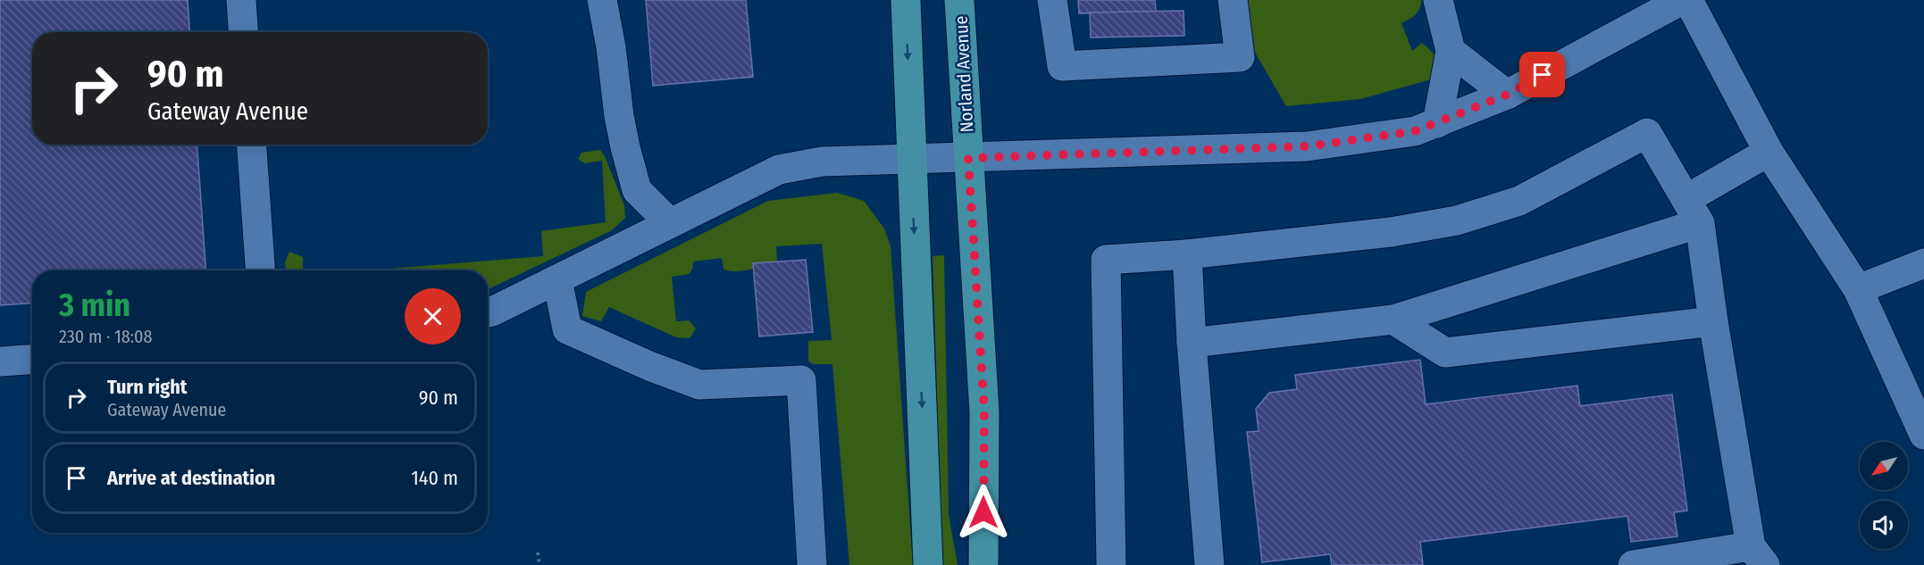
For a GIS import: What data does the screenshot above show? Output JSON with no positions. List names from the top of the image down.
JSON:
{
  "streets": {
    "main road": ["Norland Avenue"]
  },
  "north": "bottom left",
  "page": {
    "turn": ["90 m", "Gateway Avenue"],
    "heading": ["3 min", "230 m · 18:08"],
    "list": [
      {
        "name": "Turn right",
        "note": "Gateway Avenue",
        "value": "90 m"
      },
      {
        "name": "Arrive at destination",
        "value": "140 m"
      }
    ]
  }
}
